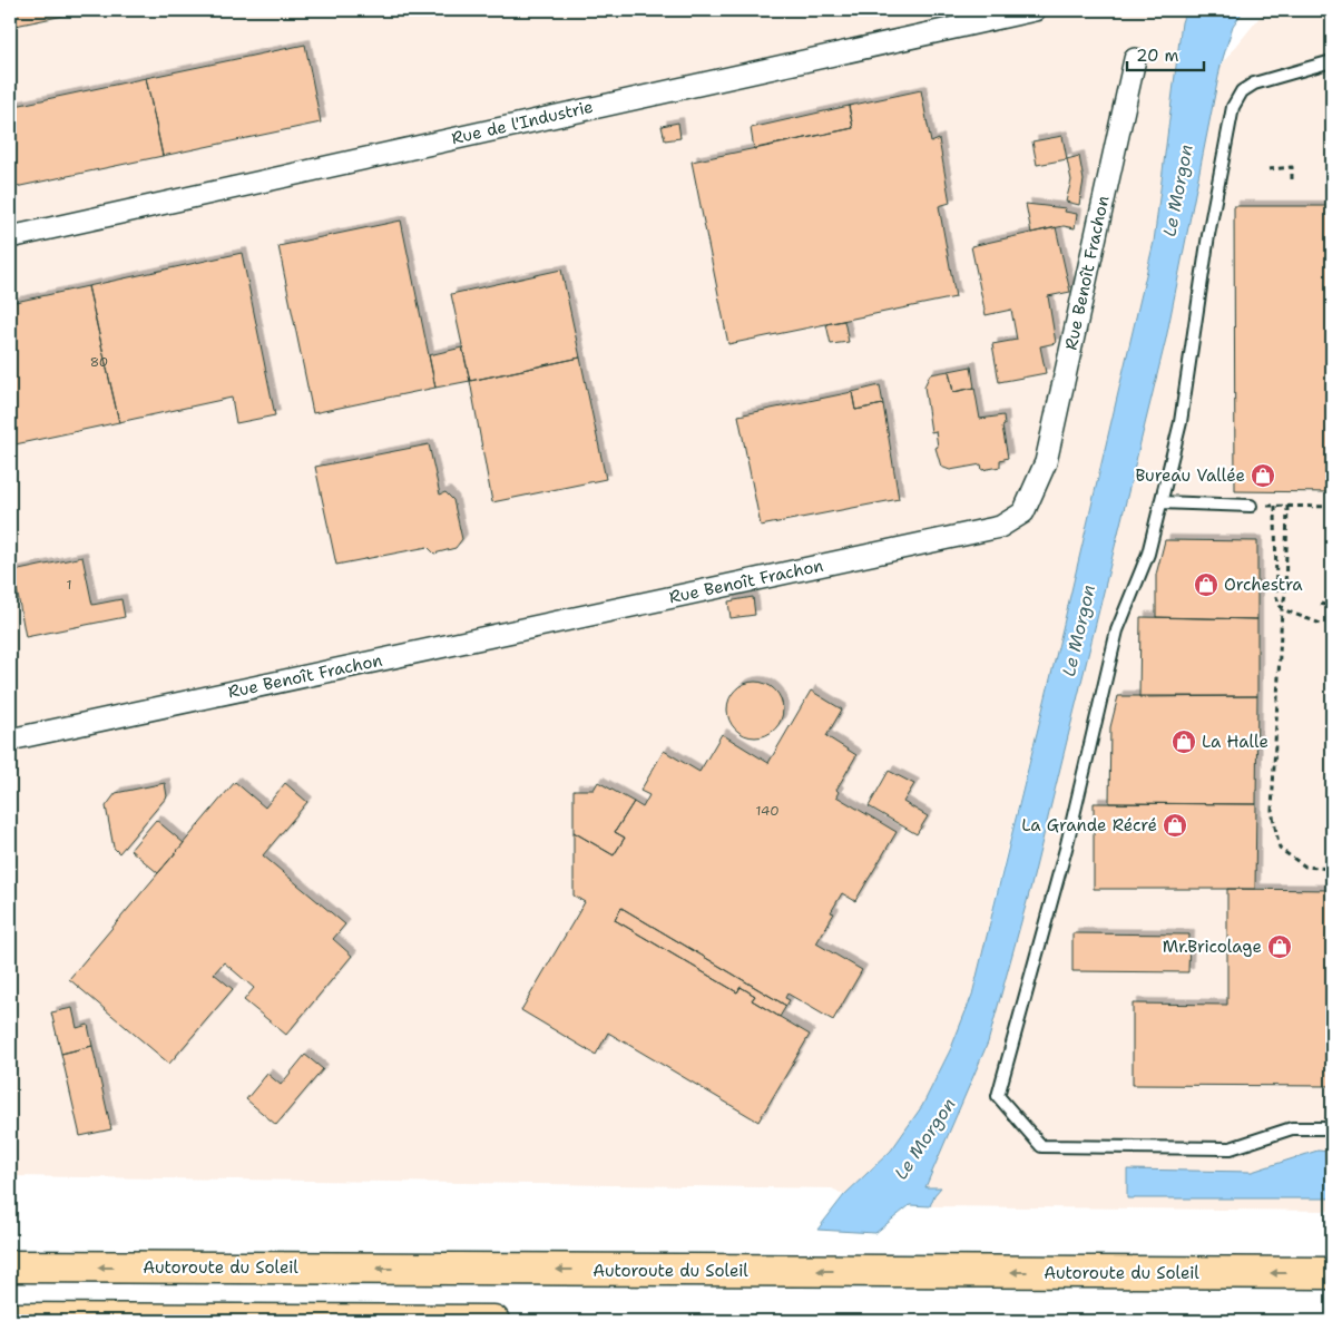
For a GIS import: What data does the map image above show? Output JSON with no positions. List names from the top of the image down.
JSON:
{
  "streets": {
    "highway": ["Autoroute du Soleil"],
    "street": ["Rue de l'Industrie", "Rue Benoît Frachon"]
  },
  "water": ["Le Morgon"],
  "places": {
    "shop": [
      "Bureau Vallée",
      "Orchestra",
      "La Halle",
      "La Grande Récré",
      "Mr.Bricolage"
    ]
  },
  "house_numbers": ["80", "1", "140"],
  "scale_bar": "20 m"
}
